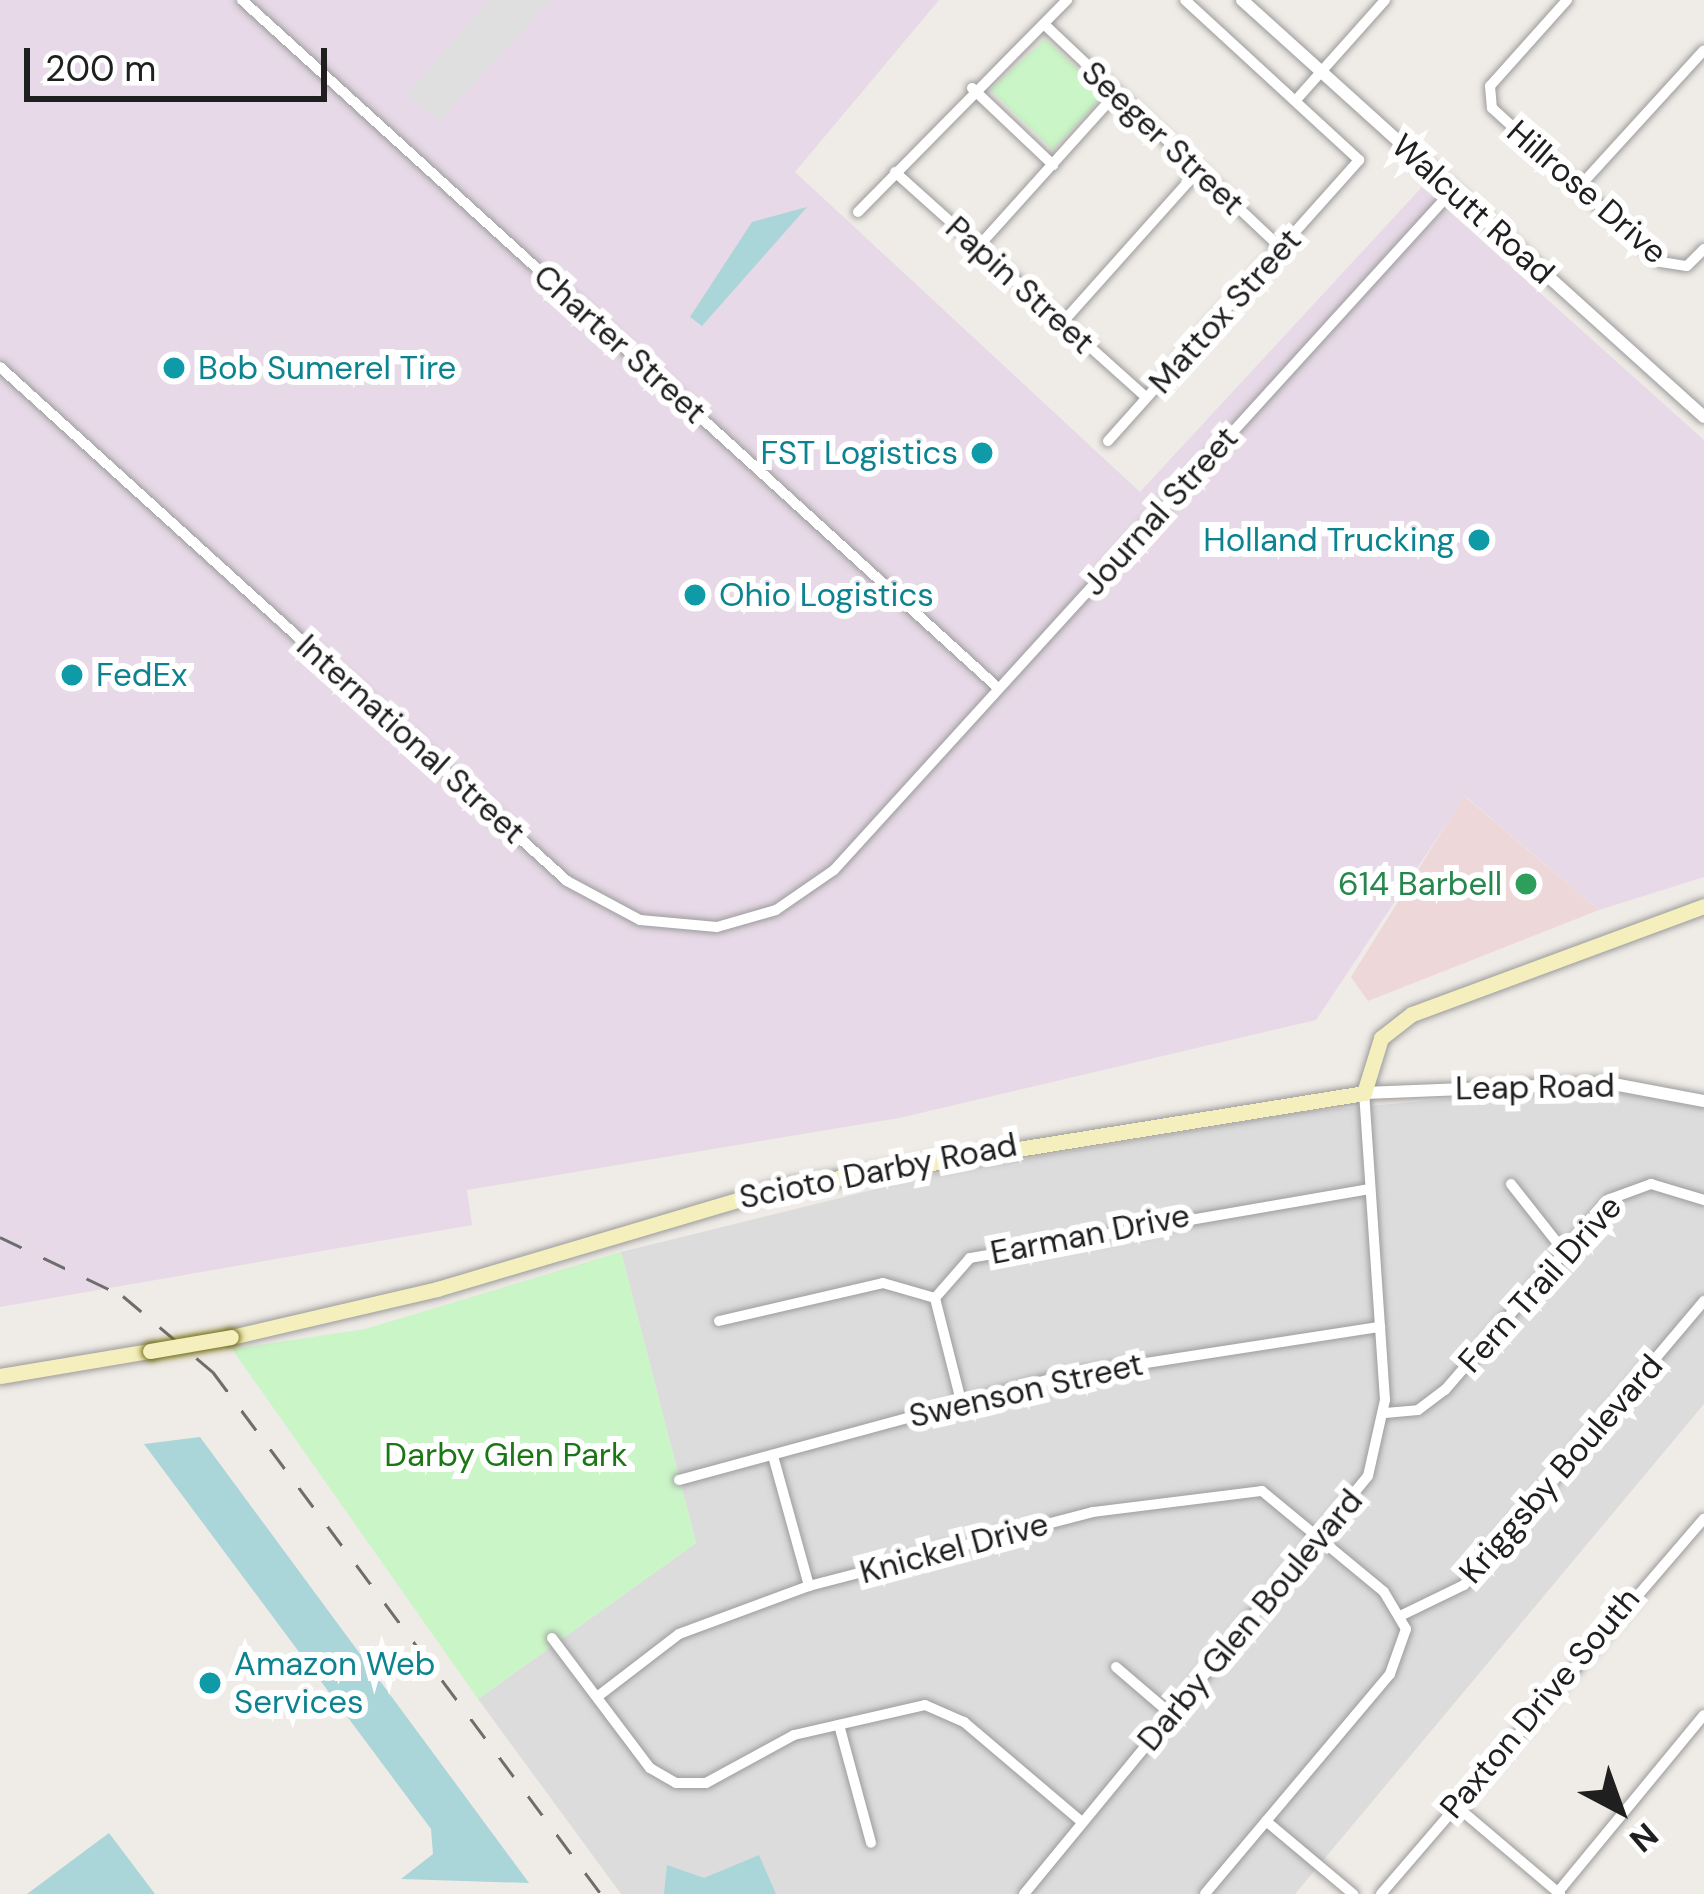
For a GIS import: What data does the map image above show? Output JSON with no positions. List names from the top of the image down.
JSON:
{
  "streets": {
    "main road": ["Scioto Darby Road"],
    "street": [
      "Seeger Street",
      "Hillrose Drive",
      "Walcutt Road",
      "Papin Street",
      "Mattox Street",
      "Charter Street",
      "Journal Street",
      "International Street",
      "Leap Road",
      "Earman Drive",
      "Fern Trail Drive",
      "Swenson Street",
      "Kriggsby Boulevard",
      "Knickel Drive",
      "Darby Glen Boulevard",
      "Paxton Drive South"
    ]
  },
  "crossings": [
    ["Seeger Street", "Mattox Street"],
    ["Walcutt Road", "Journal Street"],
    ["Papin Street", "Mattox Street"],
    ["Charter Street", "Journal Street"],
    ["Journal Street", "International Street"],
    ["Leap Road", "Scioto Darby Road"],
    ["Leap Road", "Darby Glen Boulevard"],
    ["Scioto Darby Road", "Darby Glen Boulevard"],
    ["Earman Drive", "Darby Glen Boulevard"],
    ["Fern Trail Drive", "Darby Glen Boulevard"],
    ["Swenson Street", "Darby Glen Boulevard"],
    ["Kriggsby Boulevard", "Knickel Drive"],
    ["Knickel Drive", "Darby Glen Boulevard"]
  ],
  "parks": ["Darby Glen Park"],
  "places": [
    "Bob Sumerel Tire",
    "FST Logistics",
    "Holland Trucking",
    "Ohio Logistics",
    "FedEx",
    "614 Barbell",
    "Amazon Web Services"
  ],
  "scale_bar": "200 m",
  "north": "bottom right"
}
